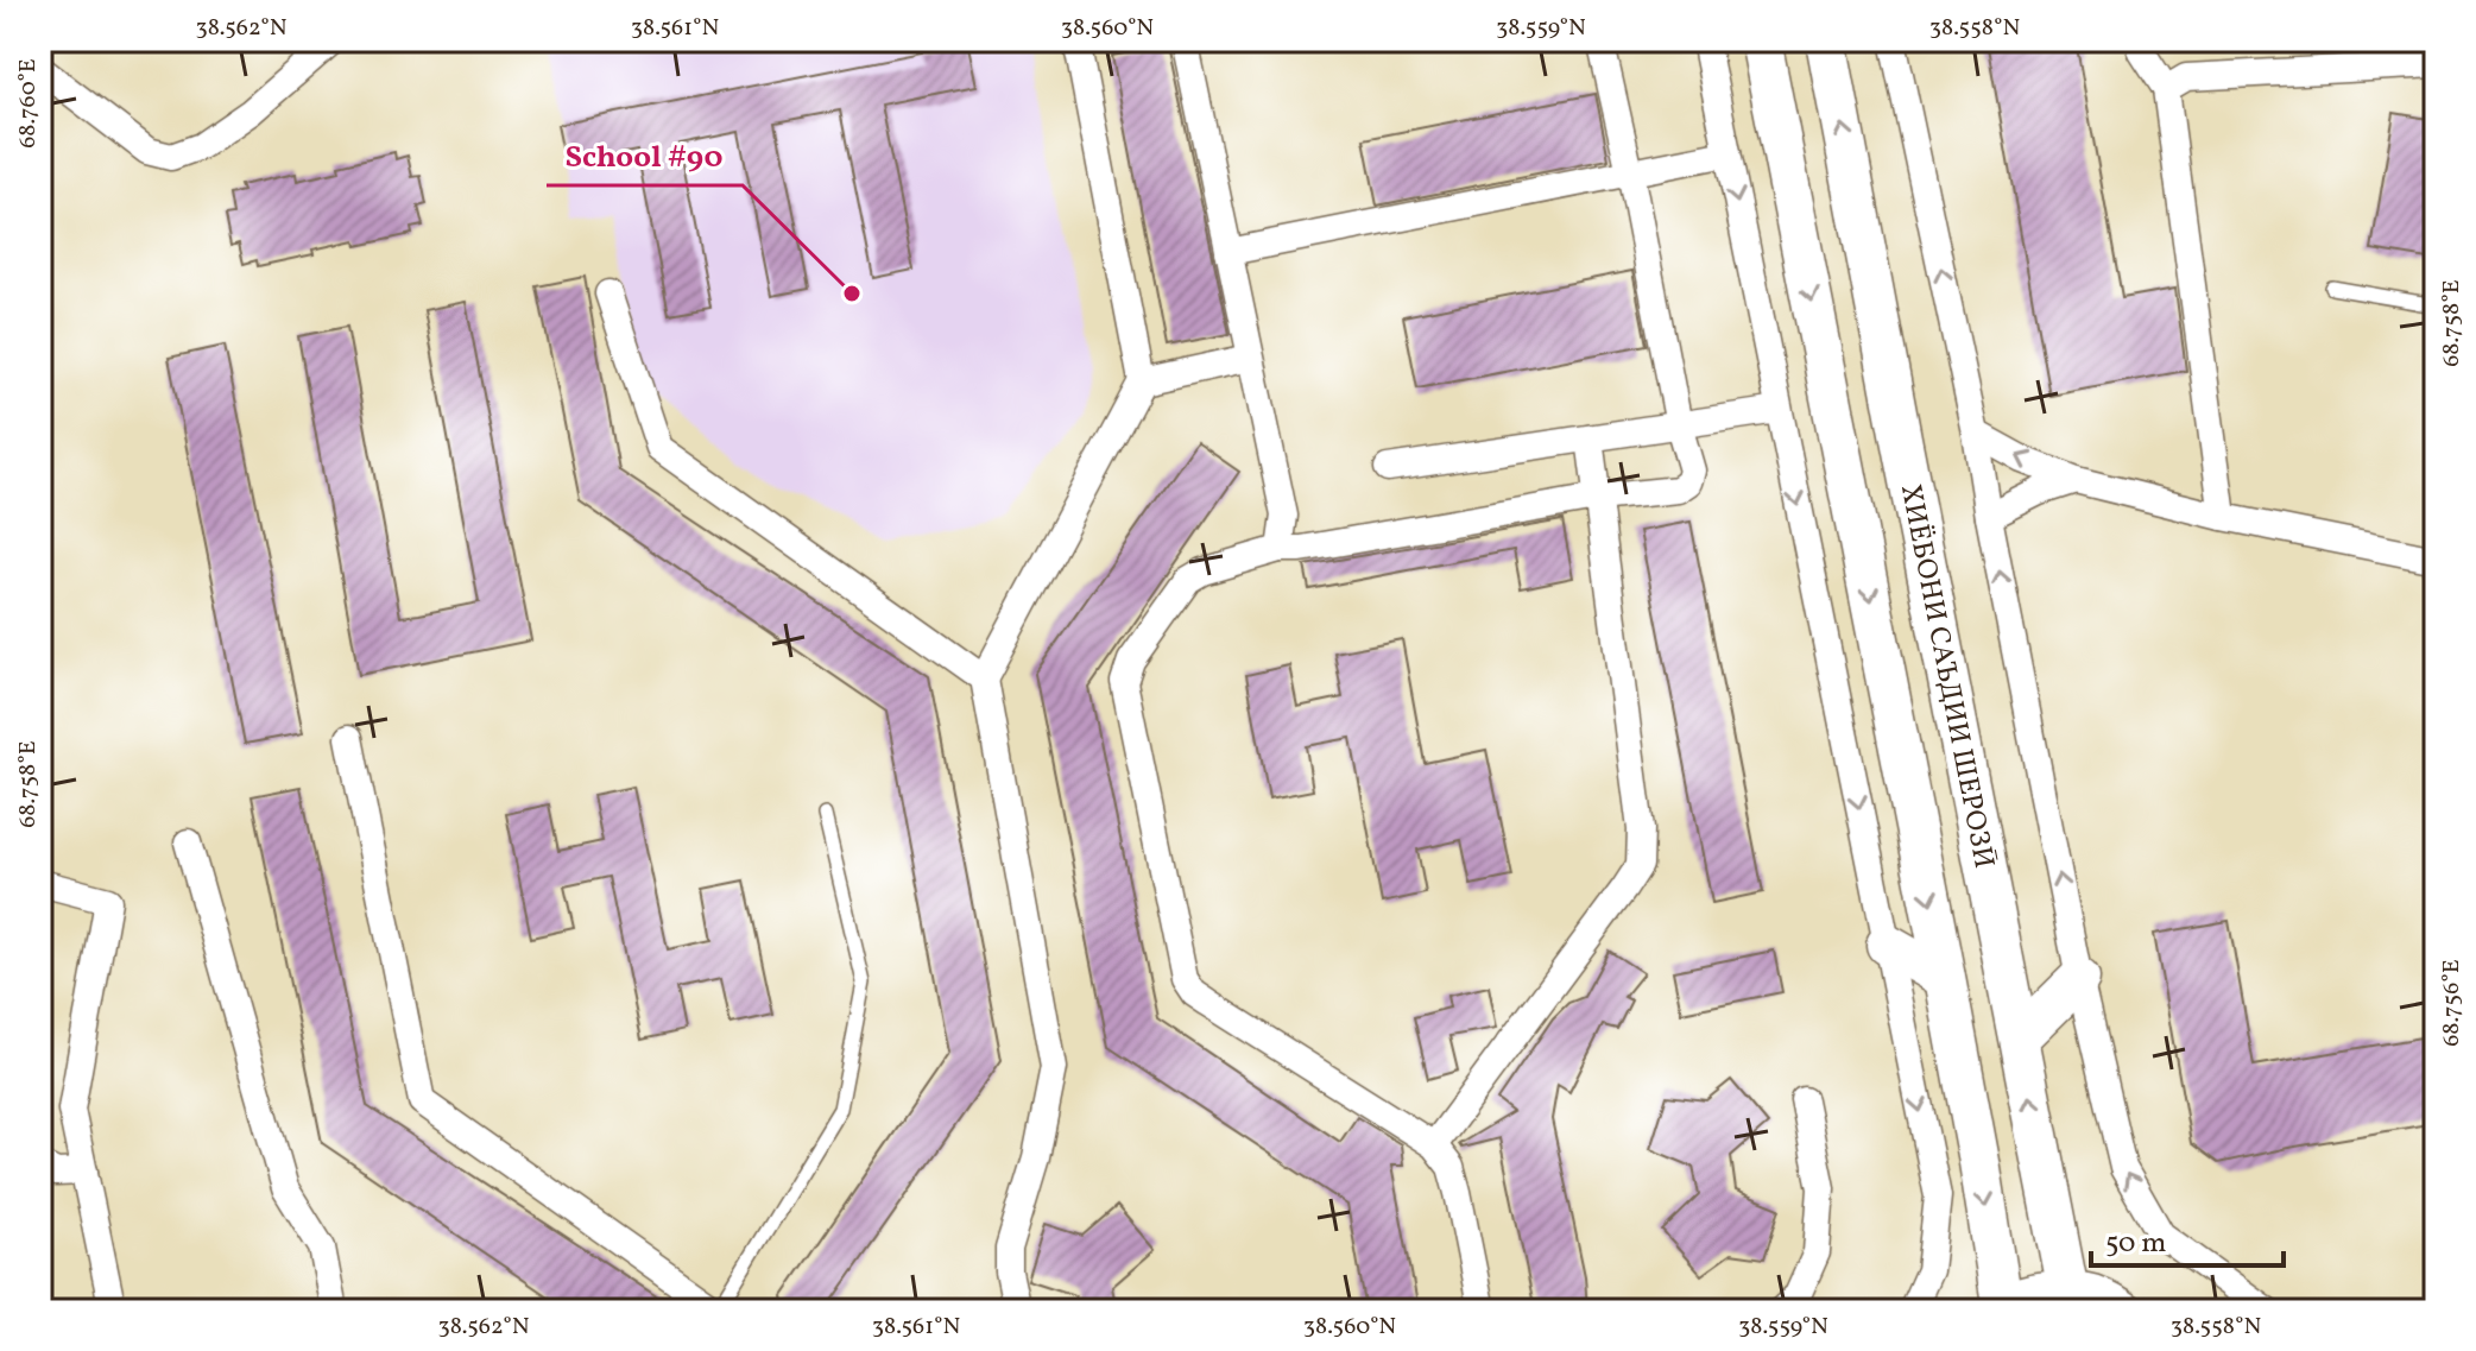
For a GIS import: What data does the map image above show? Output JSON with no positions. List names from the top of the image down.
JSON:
{
  "streets": {
    "main road": ["ХИЁБОНИ САЪДИИ ШЕРОЗӢ"]
  },
  "places": ["School #90"],
  "scale_bar": "50 m",
  "coordinates": [
    "38.562°N",
    "38.561°N",
    "38.560°N",
    "38.559°N",
    "38.558°N",
    "68.760°E",
    "68.758°E",
    "68.756°E"
  ]
}
